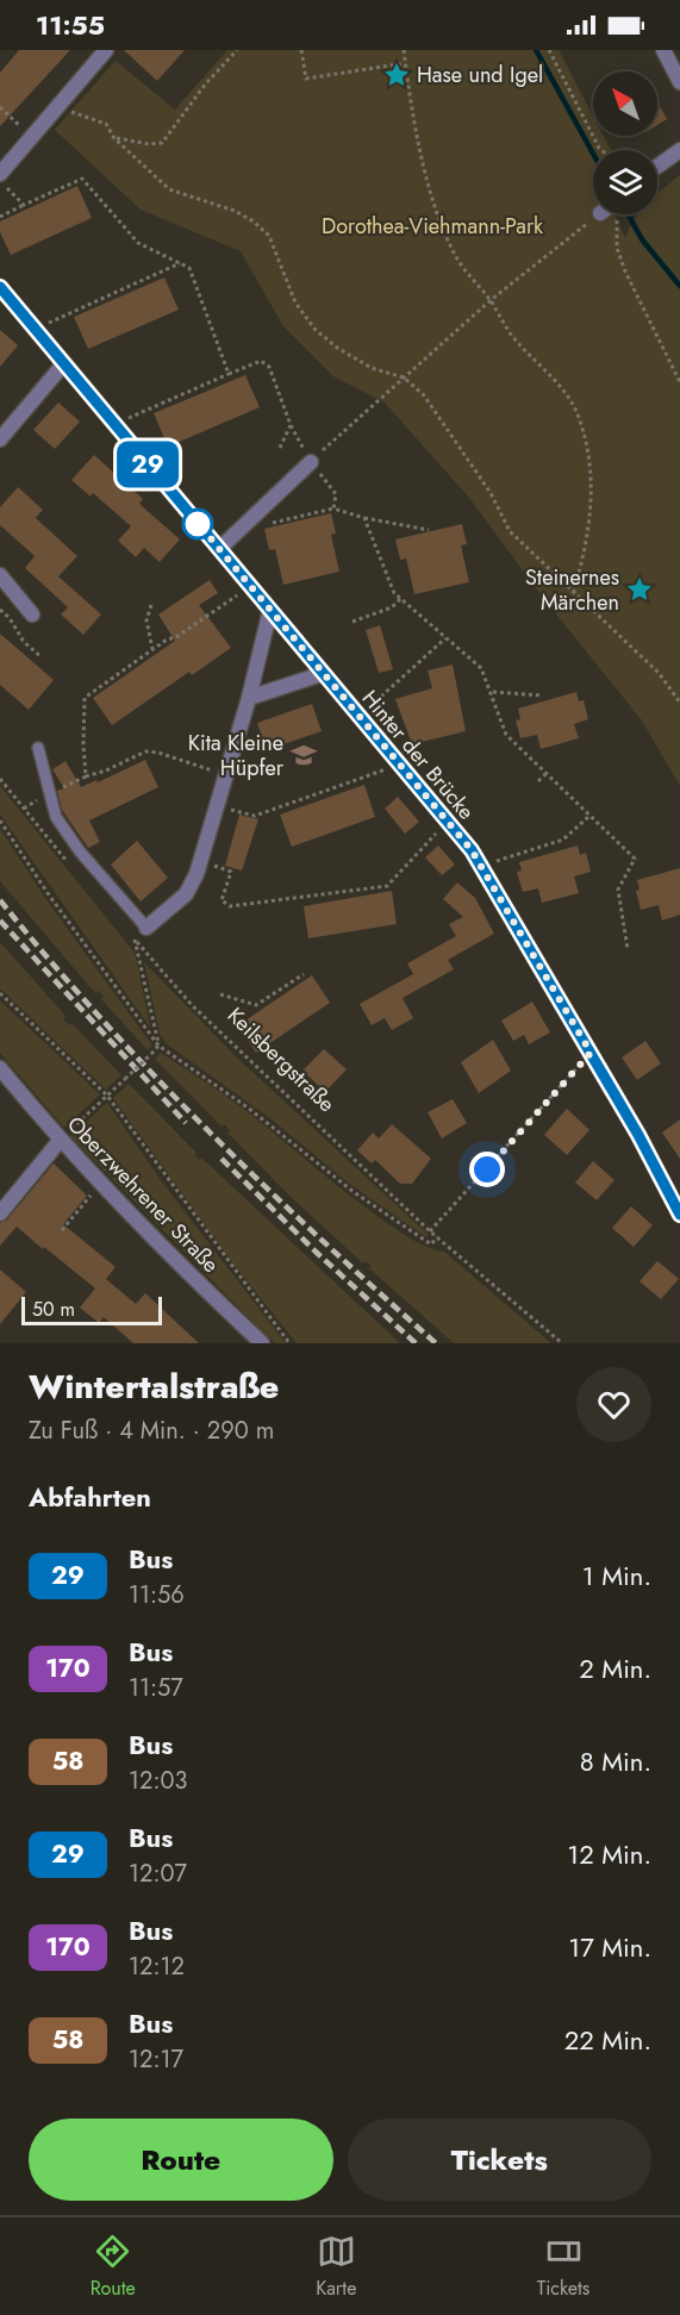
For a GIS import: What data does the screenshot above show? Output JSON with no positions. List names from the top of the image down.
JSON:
{
  "streets": {
    "street": ["Hinter der Brücke", "Oberzwehrener Straße"],
    "path": ["Keilsbergstraße"]
  },
  "parks": ["Dorothea-Viehmann-Park"],
  "places": {
    "place": ["Hase und Igel", "Steinernes Märchen"],
    "school or university": ["Kita Kleine Hüpfer"]
  },
  "lines": ["bus line 29"],
  "scale_bar": "50 m",
  "north": "top left",
  "page": {
    "status": "11:55",
    "on_map": "29",
    "scale": "50 m",
    "heading": [
      ["Wintertalstraße", "Zu Fuß · 4 Min. · 290 m"],
      "Abfahrten"
    ],
    "list": [
      {
        "mark": "29",
        "name": "Bus",
        "note": "11:56",
        "value": "1 Min."
      },
      {
        "mark": "170",
        "name": "Bus",
        "note": "11:57",
        "value": "2 Min."
      },
      {
        "mark": "58",
        "name": "Bus",
        "note": "12:03",
        "value": "8 Min."
      },
      {
        "mark": "29",
        "name": "Bus",
        "note": "12:07",
        "value": "12 Min."
      },
      {
        "mark": "170",
        "name": "Bus",
        "note": "12:12",
        "value": "17 Min."
      },
      {
        "mark": "58",
        "name": "Bus",
        "note": "12:17",
        "value": "22 Min."
      }
    ],
    "buttons": ["Route", "Tickets"],
    "tabs": ["Route", "Karte", "Tickets"]
  }
}
